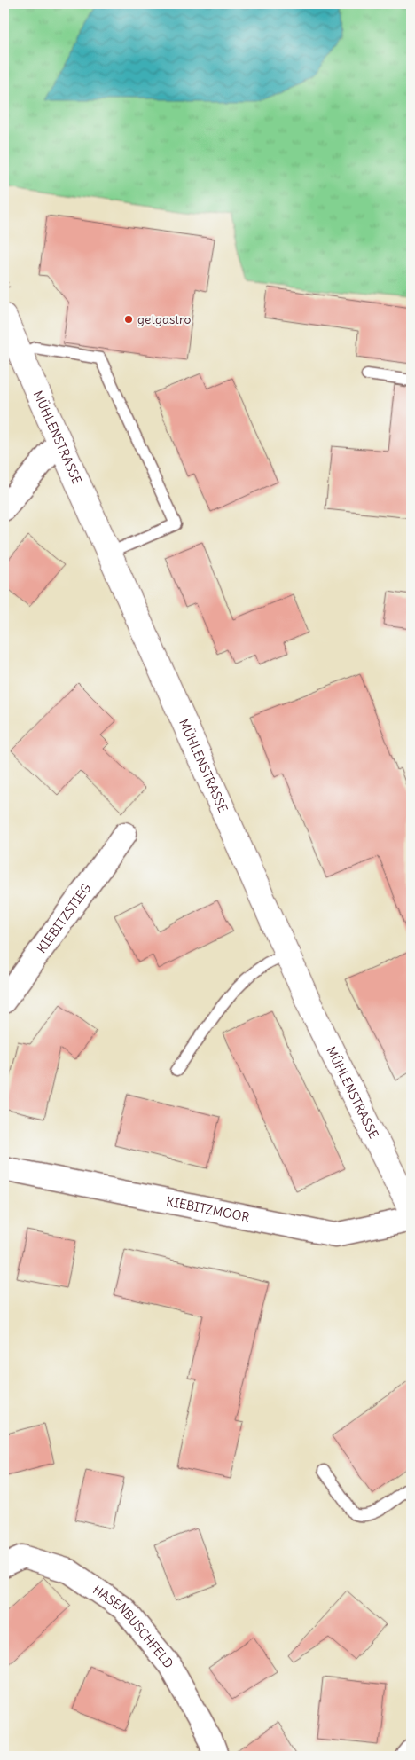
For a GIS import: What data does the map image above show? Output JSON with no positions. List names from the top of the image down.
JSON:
{
  "streets": {
    "main road": ["MÜHLENSTRASSE"],
    "street": ["KIEBITZSTIEG", "KIEBITZMOOR", "HASENBUSCHFELD"]
  },
  "places": ["getgastro"]
}
